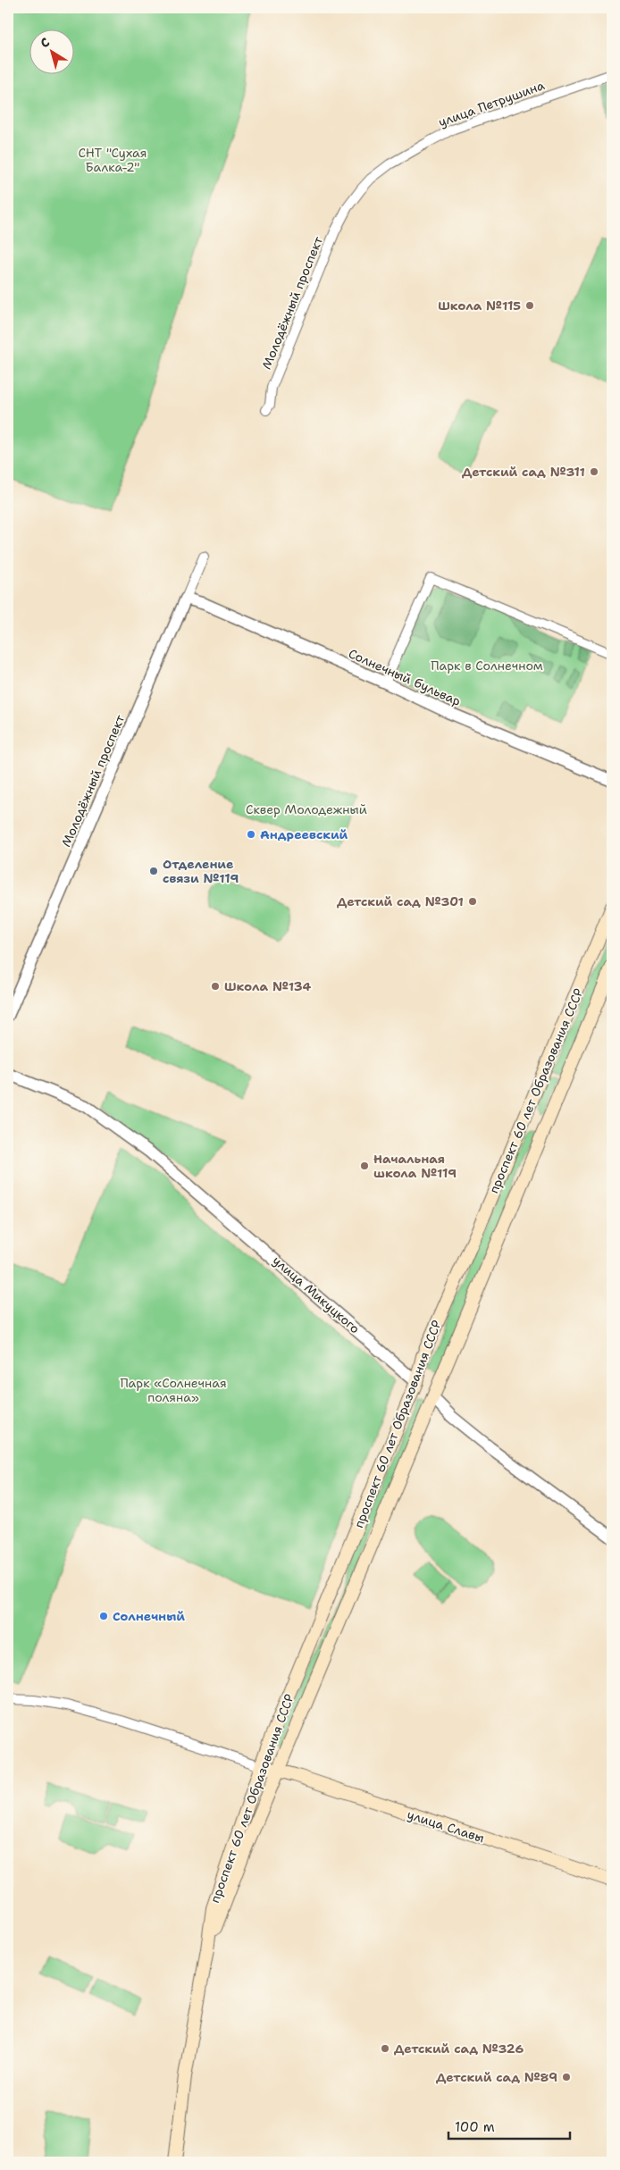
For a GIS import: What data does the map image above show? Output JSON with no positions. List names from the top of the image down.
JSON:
{
  "streets": {
    "main road": ["проспект 60 лет Образования СССР", "улица Микуцкого", "улица Славы"],
    "street": ["улица Петрушина", "Молодёжный проспект", "Солнечный бульвар"]
  },
  "crossings": [
    ["улица Петрушина", "Молодёжный проспект"],
    ["Молодёжный проспект", "Солнечный бульвар"],
    ["проспект 60 лет Образования СССР", "улица Микуцкого"],
    ["проспект 60 лет Образования СССР", "улица Славы"]
  ],
  "parks": [
    "СНТ \"Сухая Балка-2\"",
    "Парк в Солнечном",
    "Сквер Молодежный",
    "Парк «Солнечная поляна»"
  ],
  "places": [
    "Школа №115",
    "Детский сад №311",
    "Андреевский",
    "Отделение связи №119",
    "Детский сад №301",
    "Школа №134",
    "Начальная школа №119",
    "Солнечный",
    "Детский сад №326",
    "Детский сад №89"
  ],
  "scale_bar": "100 m",
  "north": "top left"
}
